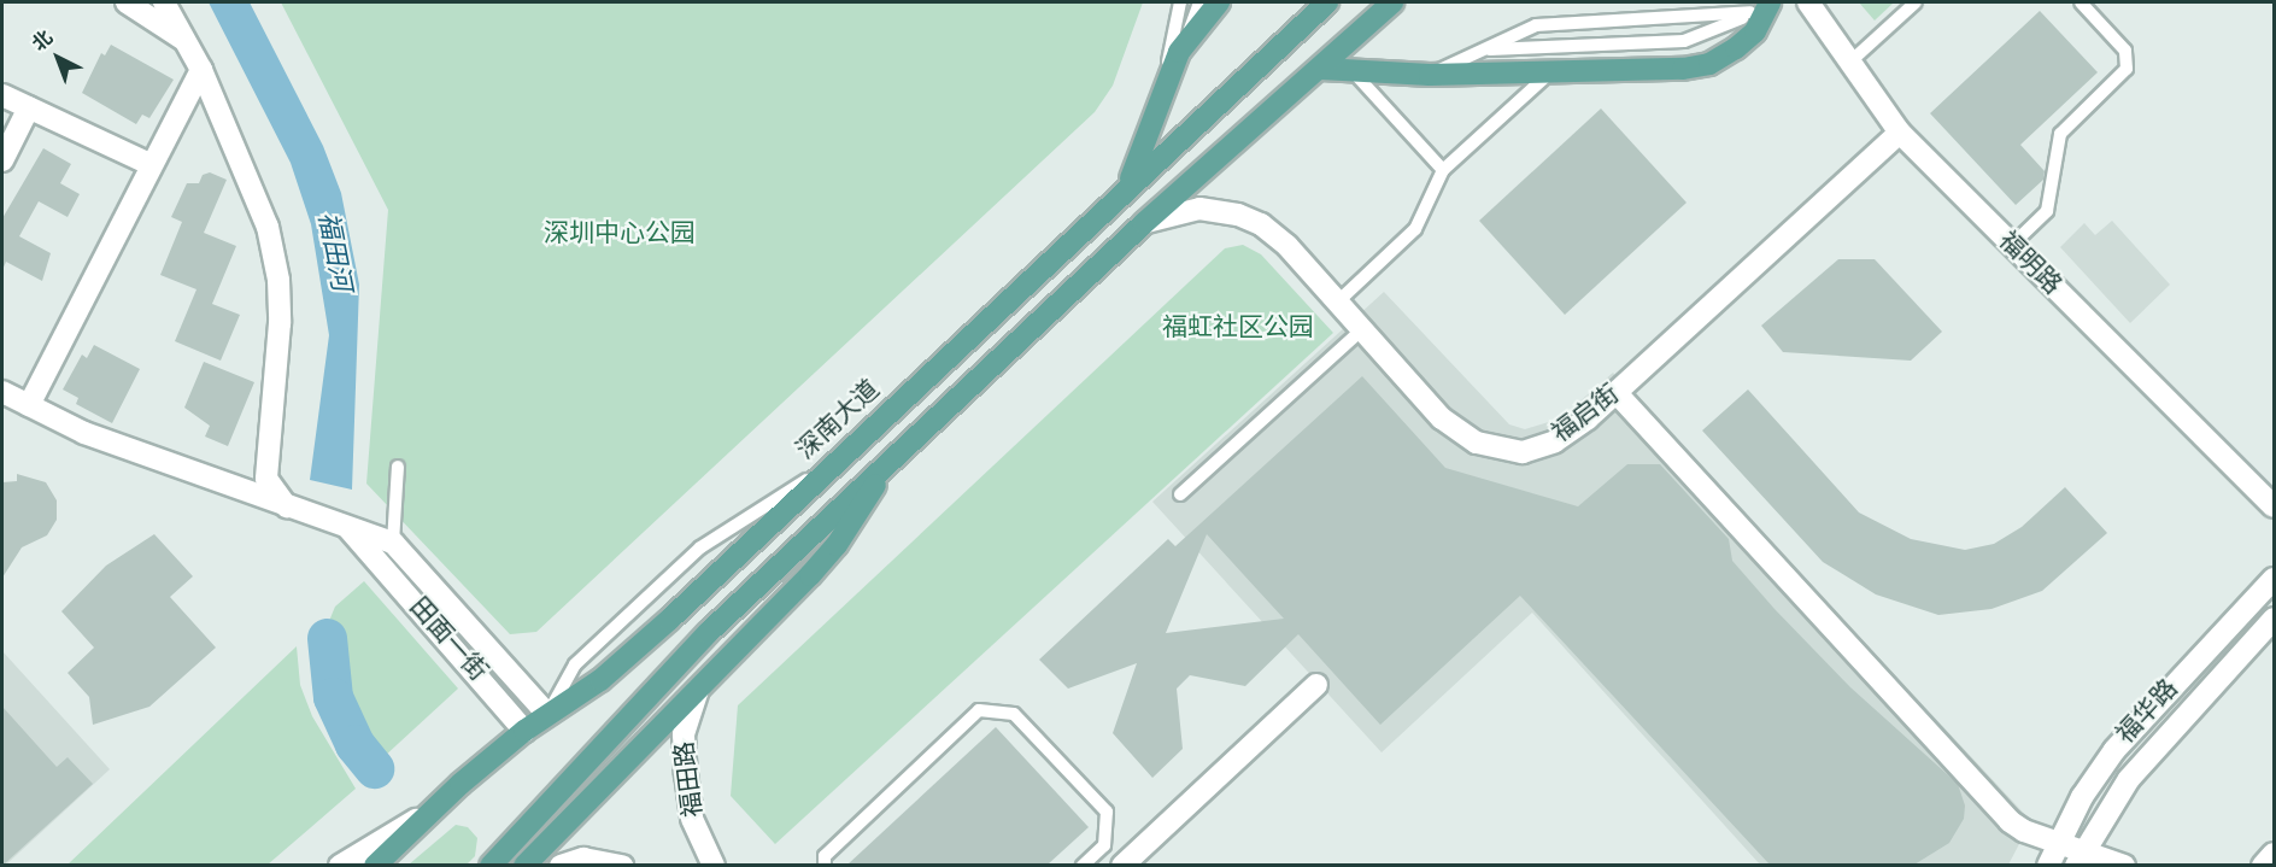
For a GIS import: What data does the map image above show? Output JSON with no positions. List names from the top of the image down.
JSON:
{
  "streets": {
    "main road": ["深南大道"],
    "street": [
      "福明路",
      "福启街",
      "田面一街",
      "福华路",
      "福田路"
    ]
  },
  "crossings": [
    ["福明路", "福启街"],
    ["深南大道", "田面一街"]
  ],
  "water": ["福田河"],
  "parks": ["深圳中心公园", "福虹社区公园"],
  "north": "top left"
}
